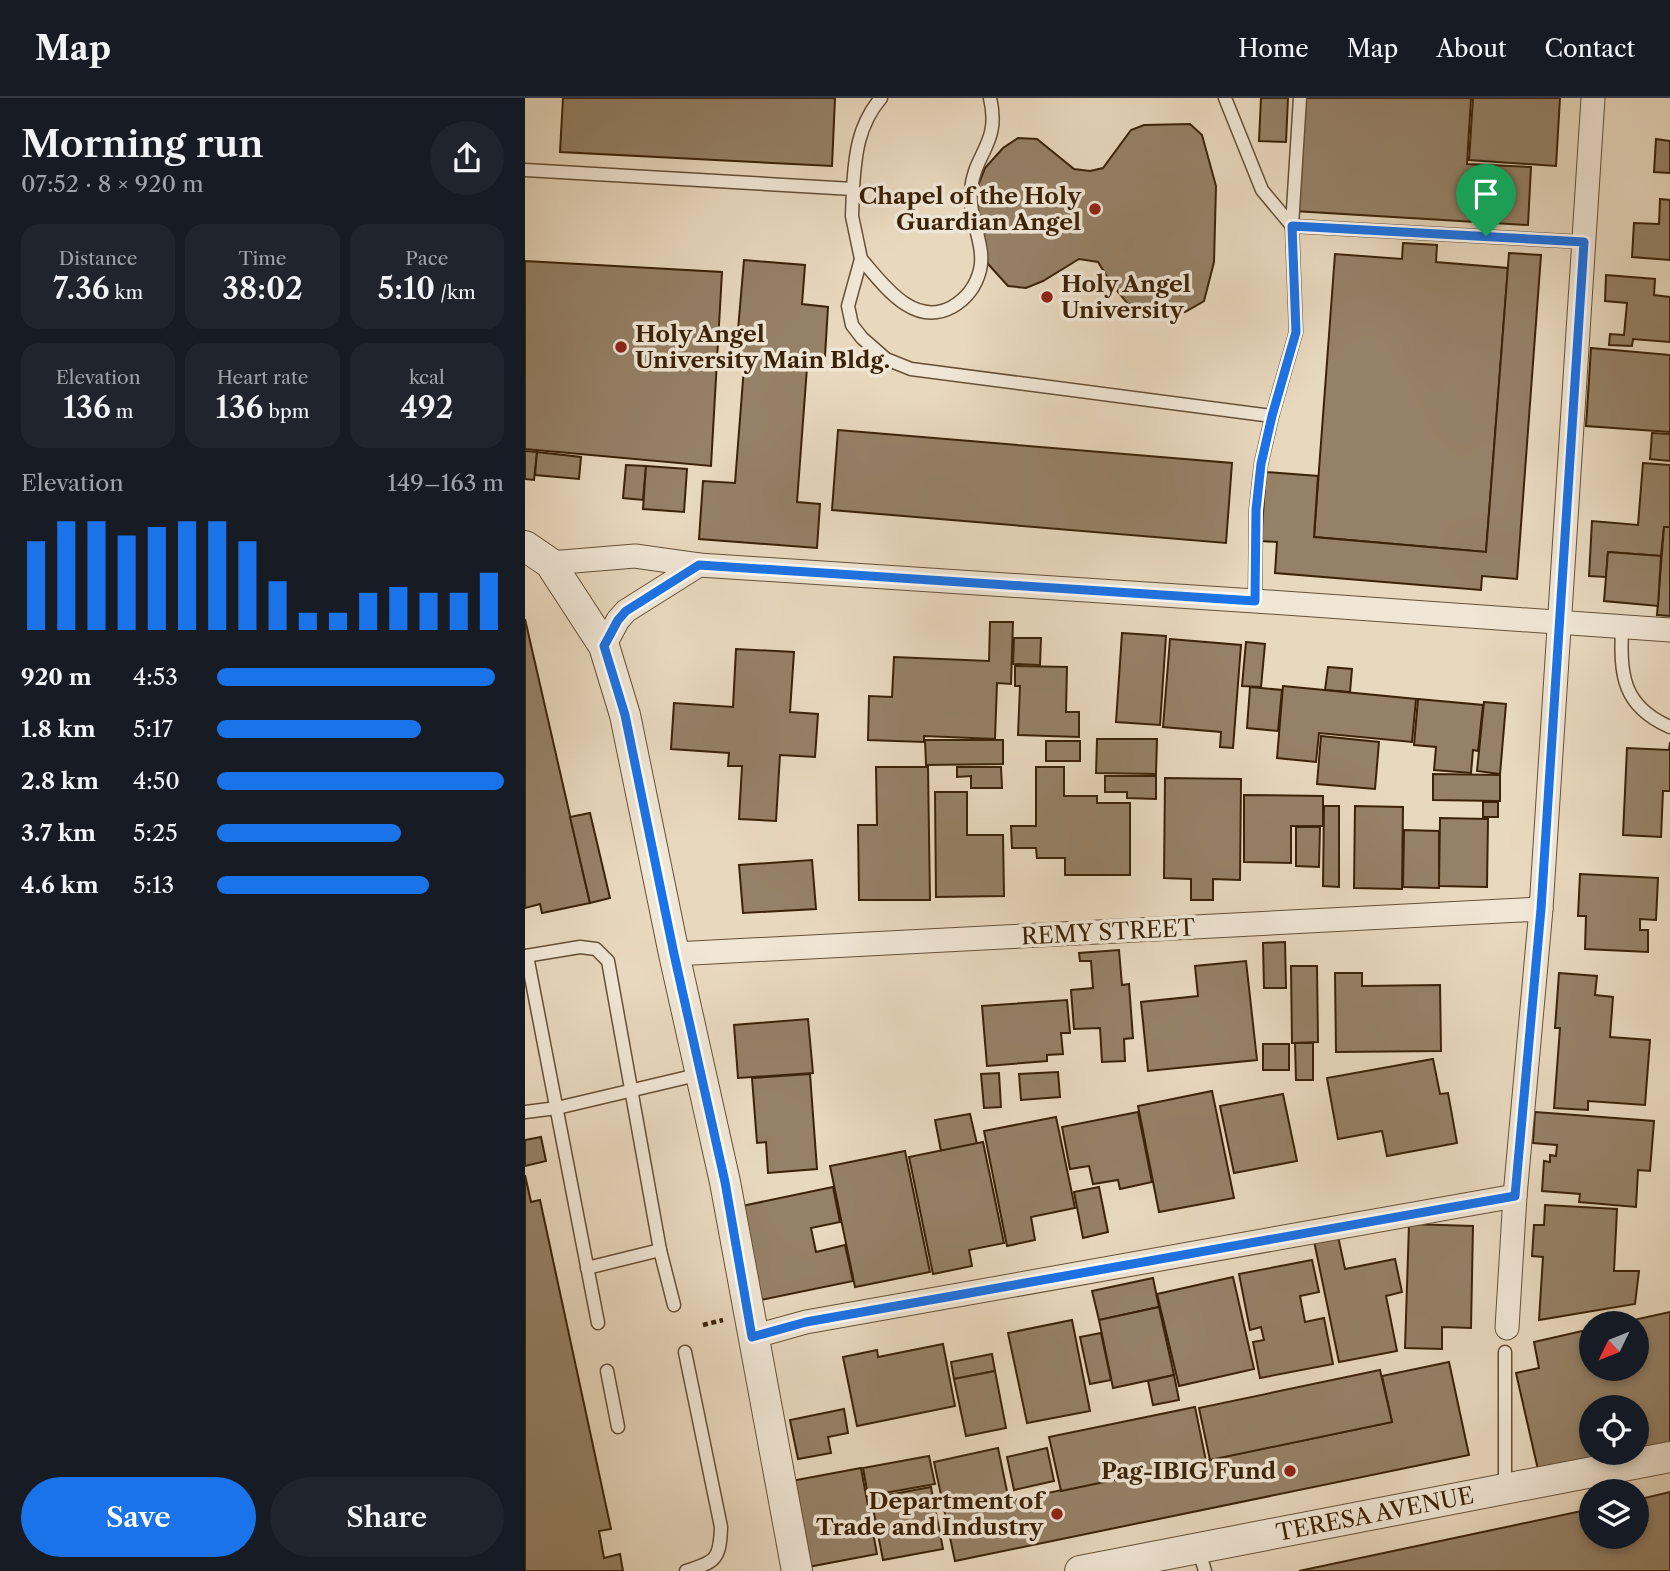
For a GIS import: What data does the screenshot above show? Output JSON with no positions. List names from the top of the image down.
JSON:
{
  "streets": {
    "street": ["REMY STREET", "TERESA AVENUE"]
  },
  "places": [
    "Chapel of the Holy Guardian Angel",
    "Holy Angel University",
    "Holy Angel University Main Bldg.",
    "Pag-IBIG Fund",
    "Department of Trade and Industry"
  ],
  "north": "bottom left",
  "page": {
    "header": "Map",
    "nav": [
      "Home",
      "Map",
      "About",
      "Contact"
    ],
    "heading": ["Morning run", "07:52 · 8 × 920 m"],
    "stats": [
      ["Distance", "7.36 km"],
      ["Time", "38:02"],
      ["Pace", "5:10 /km"],
      ["Elevation", "136 m"],
      ["Heart rate", "136 bpm"],
      ["kcal", "492"]
    ],
    "chart": ["Elevation", "149–163 m"],
    "list": [
      {
        "name": "920 m",
        "note": "4:53"
      },
      {
        "name": "1.8 km",
        "note": "5:17"
      },
      {
        "name": "2.8 km",
        "note": "4:50"
      },
      {
        "name": "3.7 km",
        "note": "5:25"
      },
      {
        "name": "4.6 km",
        "note": "5:13"
      }
    ],
    "buttons": ["Save", "Share"]
  }
}
